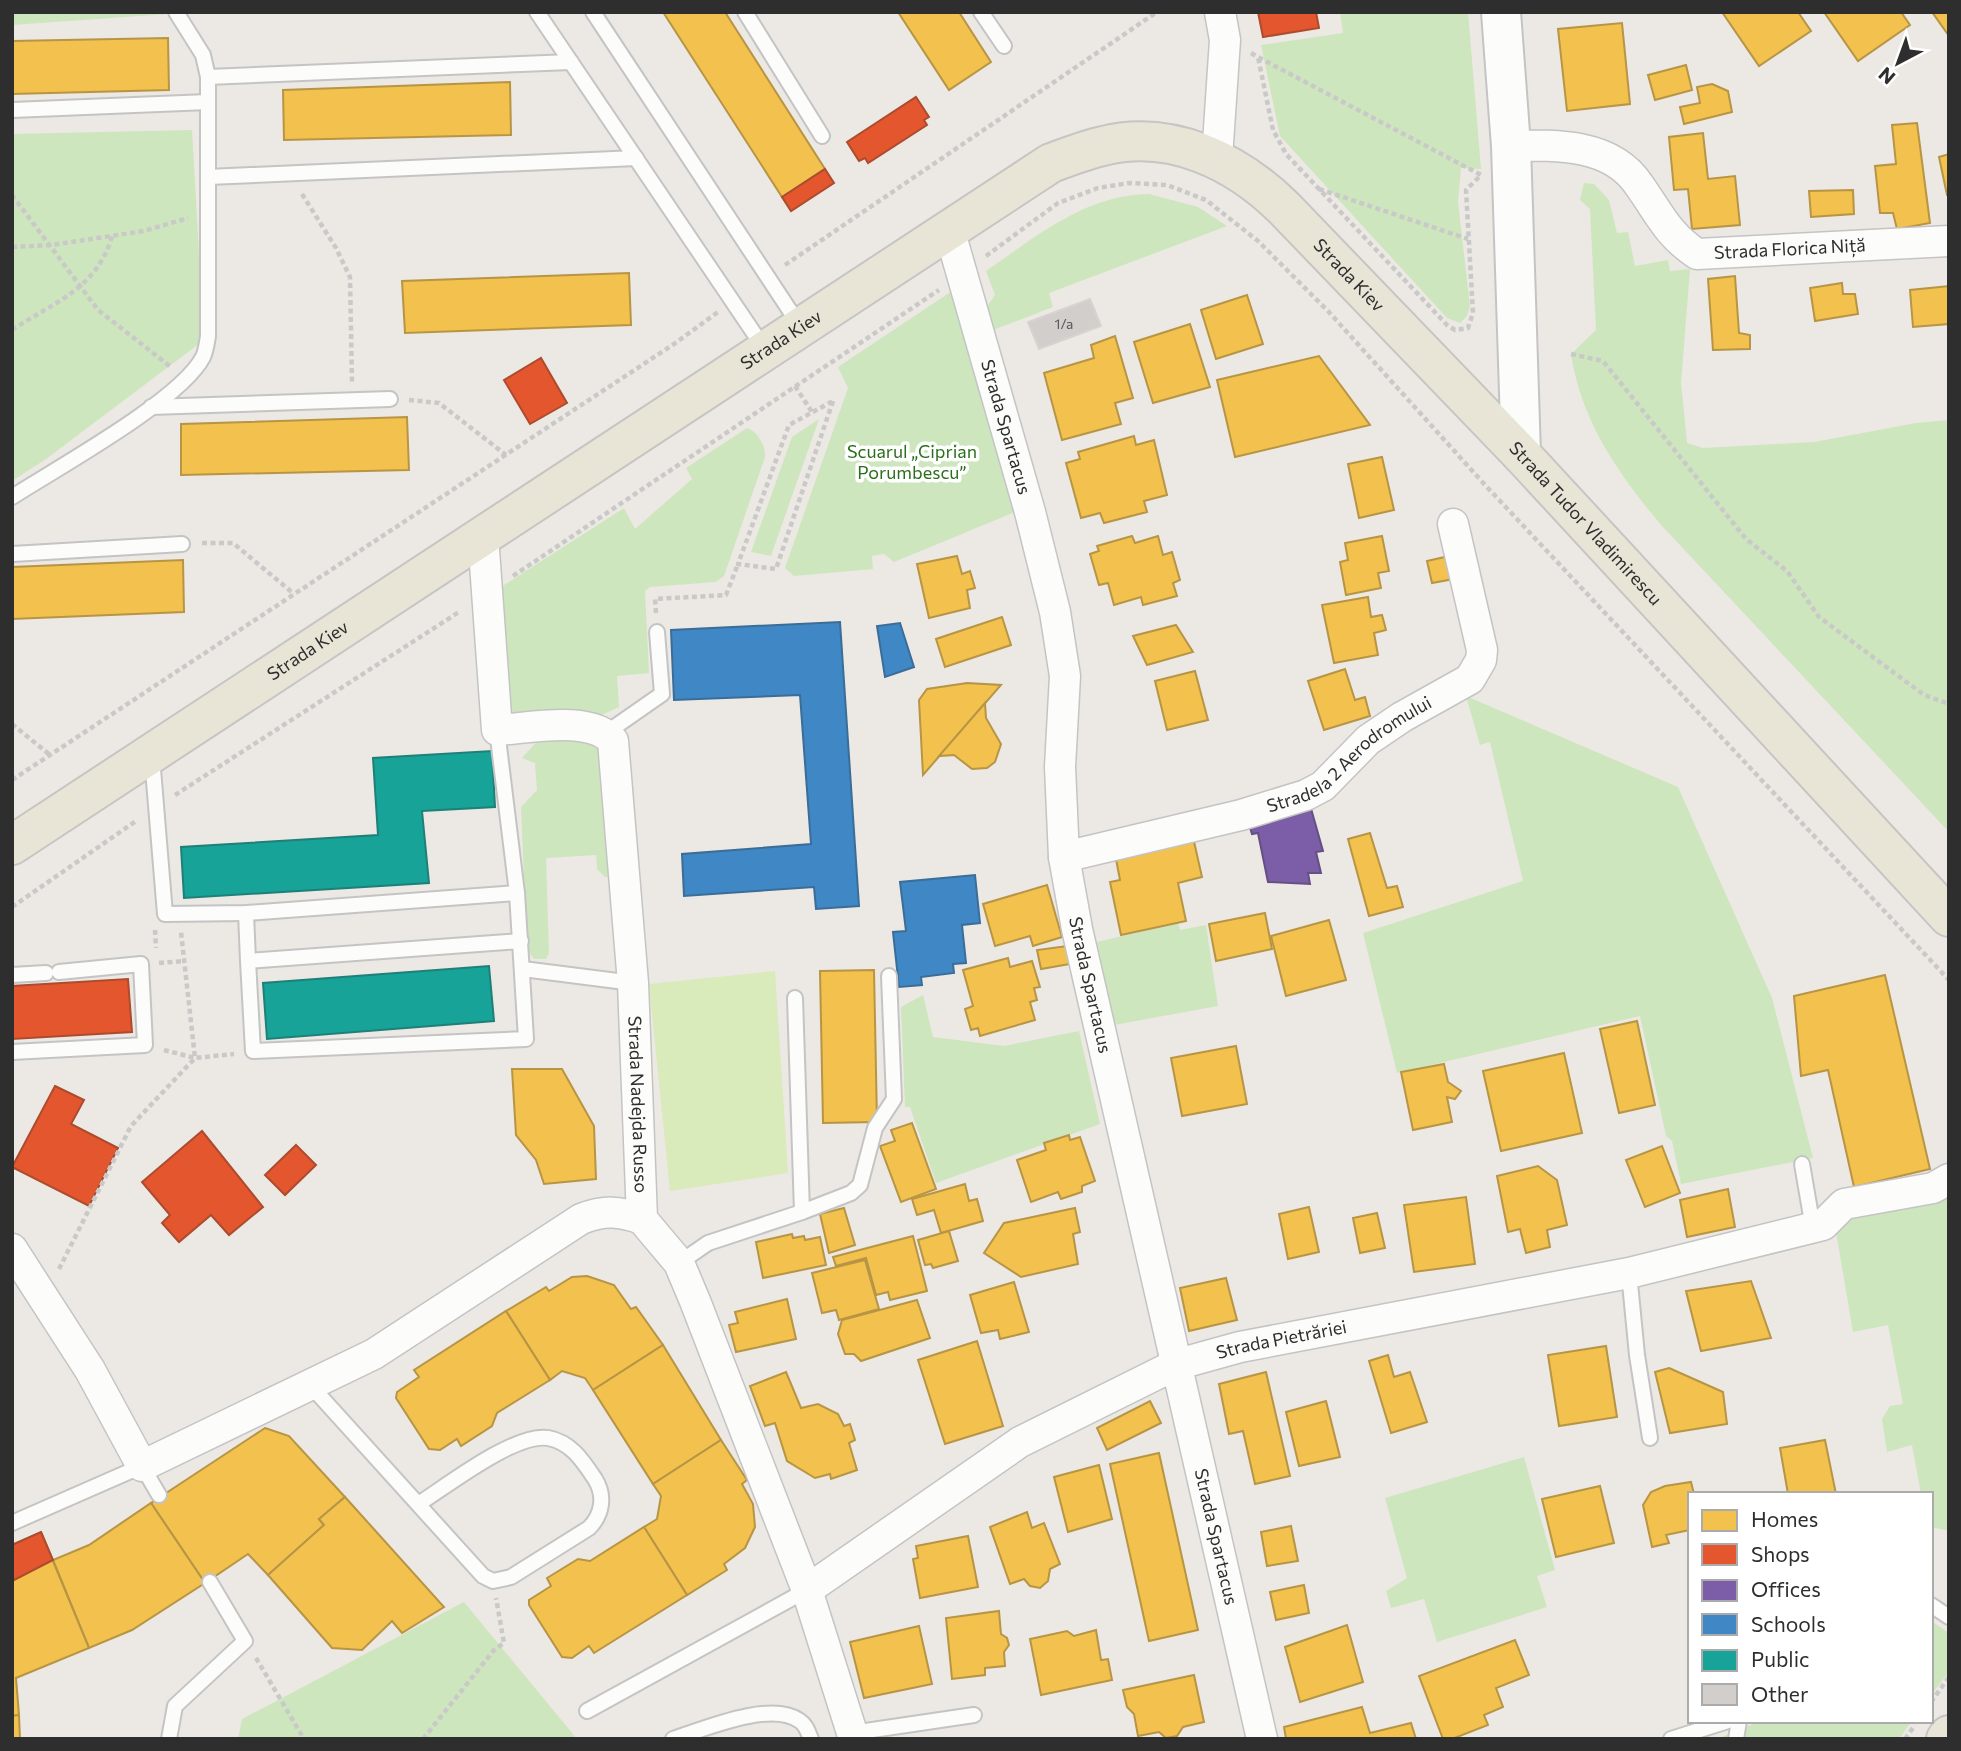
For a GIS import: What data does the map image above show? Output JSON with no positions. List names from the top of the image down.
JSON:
{
  "streets": {
    "main road": ["Strada Kiev", "Strada Tudor Vladimirescu"],
    "street": [
      "Strada Florica Niță",
      "Strada Spartacus",
      "Stradela 2 Aerodromului",
      "Strada Nadejda Russo",
      "Strada Pietrăriei"
    ]
  },
  "crossings": [
    ["Strada Florica Niță", "Strada Tudor Vladimirescu"],
    ["Strada Kiev", "Strada Spartacus"],
    ["Strada Kiev", "Strada Tudor Vladimirescu"],
    ["Strada Spartacus", "Stradela 2 Aerodromului"],
    ["Strada Spartacus", "Strada Pietrăriei"]
  ],
  "parks": ["Scuarul „Ciprian Porumbescu”"],
  "house_numbers": ["1/a"],
  "legend": [
    "Homes",
    "Shops",
    "Offices",
    "Schools",
    "Public",
    "Other"
  ],
  "north": "bottom left"
}
